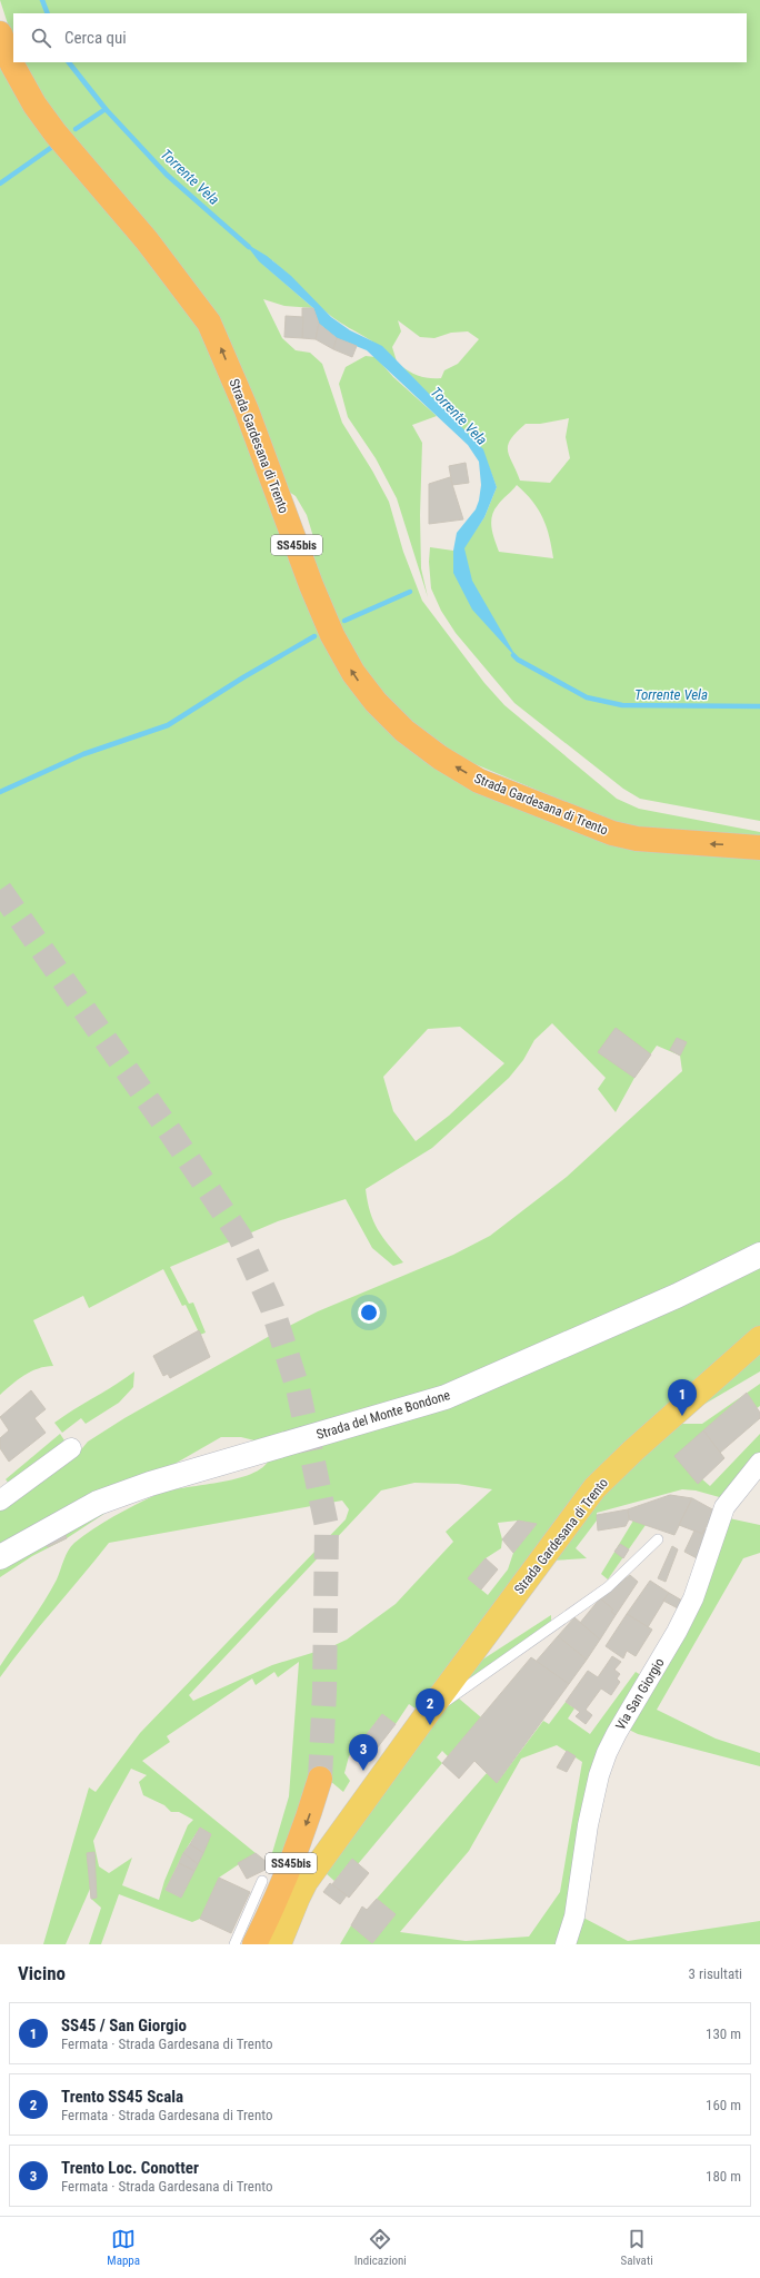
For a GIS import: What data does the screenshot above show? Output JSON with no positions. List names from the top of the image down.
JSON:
{
  "streets": {
    "highway": ["Strada Gardesana di Trento", "SS45bis"],
    "street": ["Strada del Monte Bondone", "Via San Giorgio"]
  },
  "one_way": ["Strada Gardesana di Trento"],
  "water": ["Torrente Vela"],
  "page": {
    "search": "Cerca qui",
    "pins": ["1", "2", "3"],
    "heading": ["Vicino", "3 risultati"],
    "list": [
      {
        "mark": "1",
        "name": "SS45 / San Giorgio",
        "note": "Fermata · Strada Gardesana di Trento",
        "value": "130 m"
      },
      {
        "mark": "2",
        "name": "Trento SS45 Scala",
        "note": "Fermata · Strada Gardesana di Trento",
        "value": "160 m"
      },
      {
        "mark": "3",
        "name": "Trento Loc. Conotter",
        "note": "Fermata · Strada Gardesana di Trento",
        "value": "180 m"
      }
    ],
    "nav": ["Mappa", "Indicazioni", "Salvati"]
  }
}
